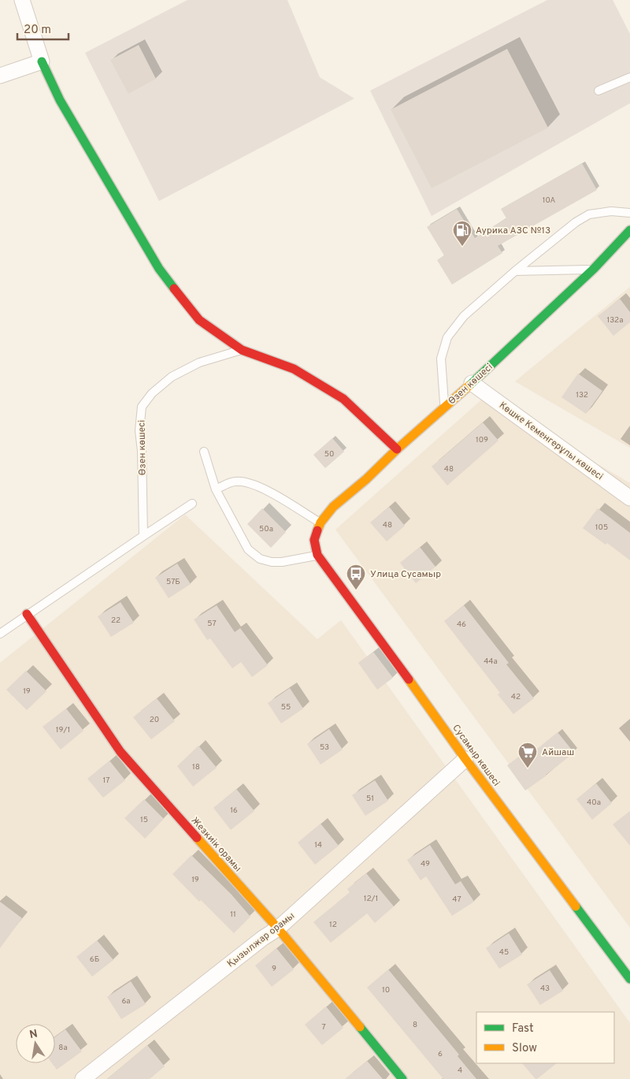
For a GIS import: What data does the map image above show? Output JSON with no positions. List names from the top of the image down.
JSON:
{
  "streets": {
    "street": [
      "Өзен көшесі",
      "Көшке Кеменгерұлы көшесі",
      "Сусамыр көшесі",
      "Жезкиік орамы",
      "Қызылжар орамы"
    ]
  },
  "crossings": [
    ["Өзен көшесі", "Көшке Кеменгерұлы көшесі"],
    ["Өзен көшесі", "Сусамыр көшесі"],
    ["Сусамыр көшесі", "Қызылжар орамы"],
    ["Жезкиік орамы", "Қызылжар орамы"]
  ],
  "places": {
    "fuel station": ["Аурика АЗС №13"],
    "bus stop": ["Улица Сусамыр"],
    "supermarket": ["Айшаш"]
  },
  "house_numbers": [
    "10А",
    "132а",
    "132",
    "109",
    "50",
    "48",
    "48",
    "105",
    "50а",
    "57Б",
    "22",
    "57",
    "46",
    "44а",
    "19",
    "42",
    "55",
    "20",
    "19/1",
    "53",
    "18",
    "17",
    "51",
    "40а",
    "16",
    "15",
    "14",
    "49",
    "19",
    "12/1",
    "47",
    "11",
    "12",
    "45",
    "6Б",
    "9",
    "43",
    "10",
    "6а",
    "8",
    "7",
    "8а",
    "6",
    "4"
  ],
  "legend": ["Fast", "Slow"],
  "scale_bar": "20 m",
  "north": "top"
}
